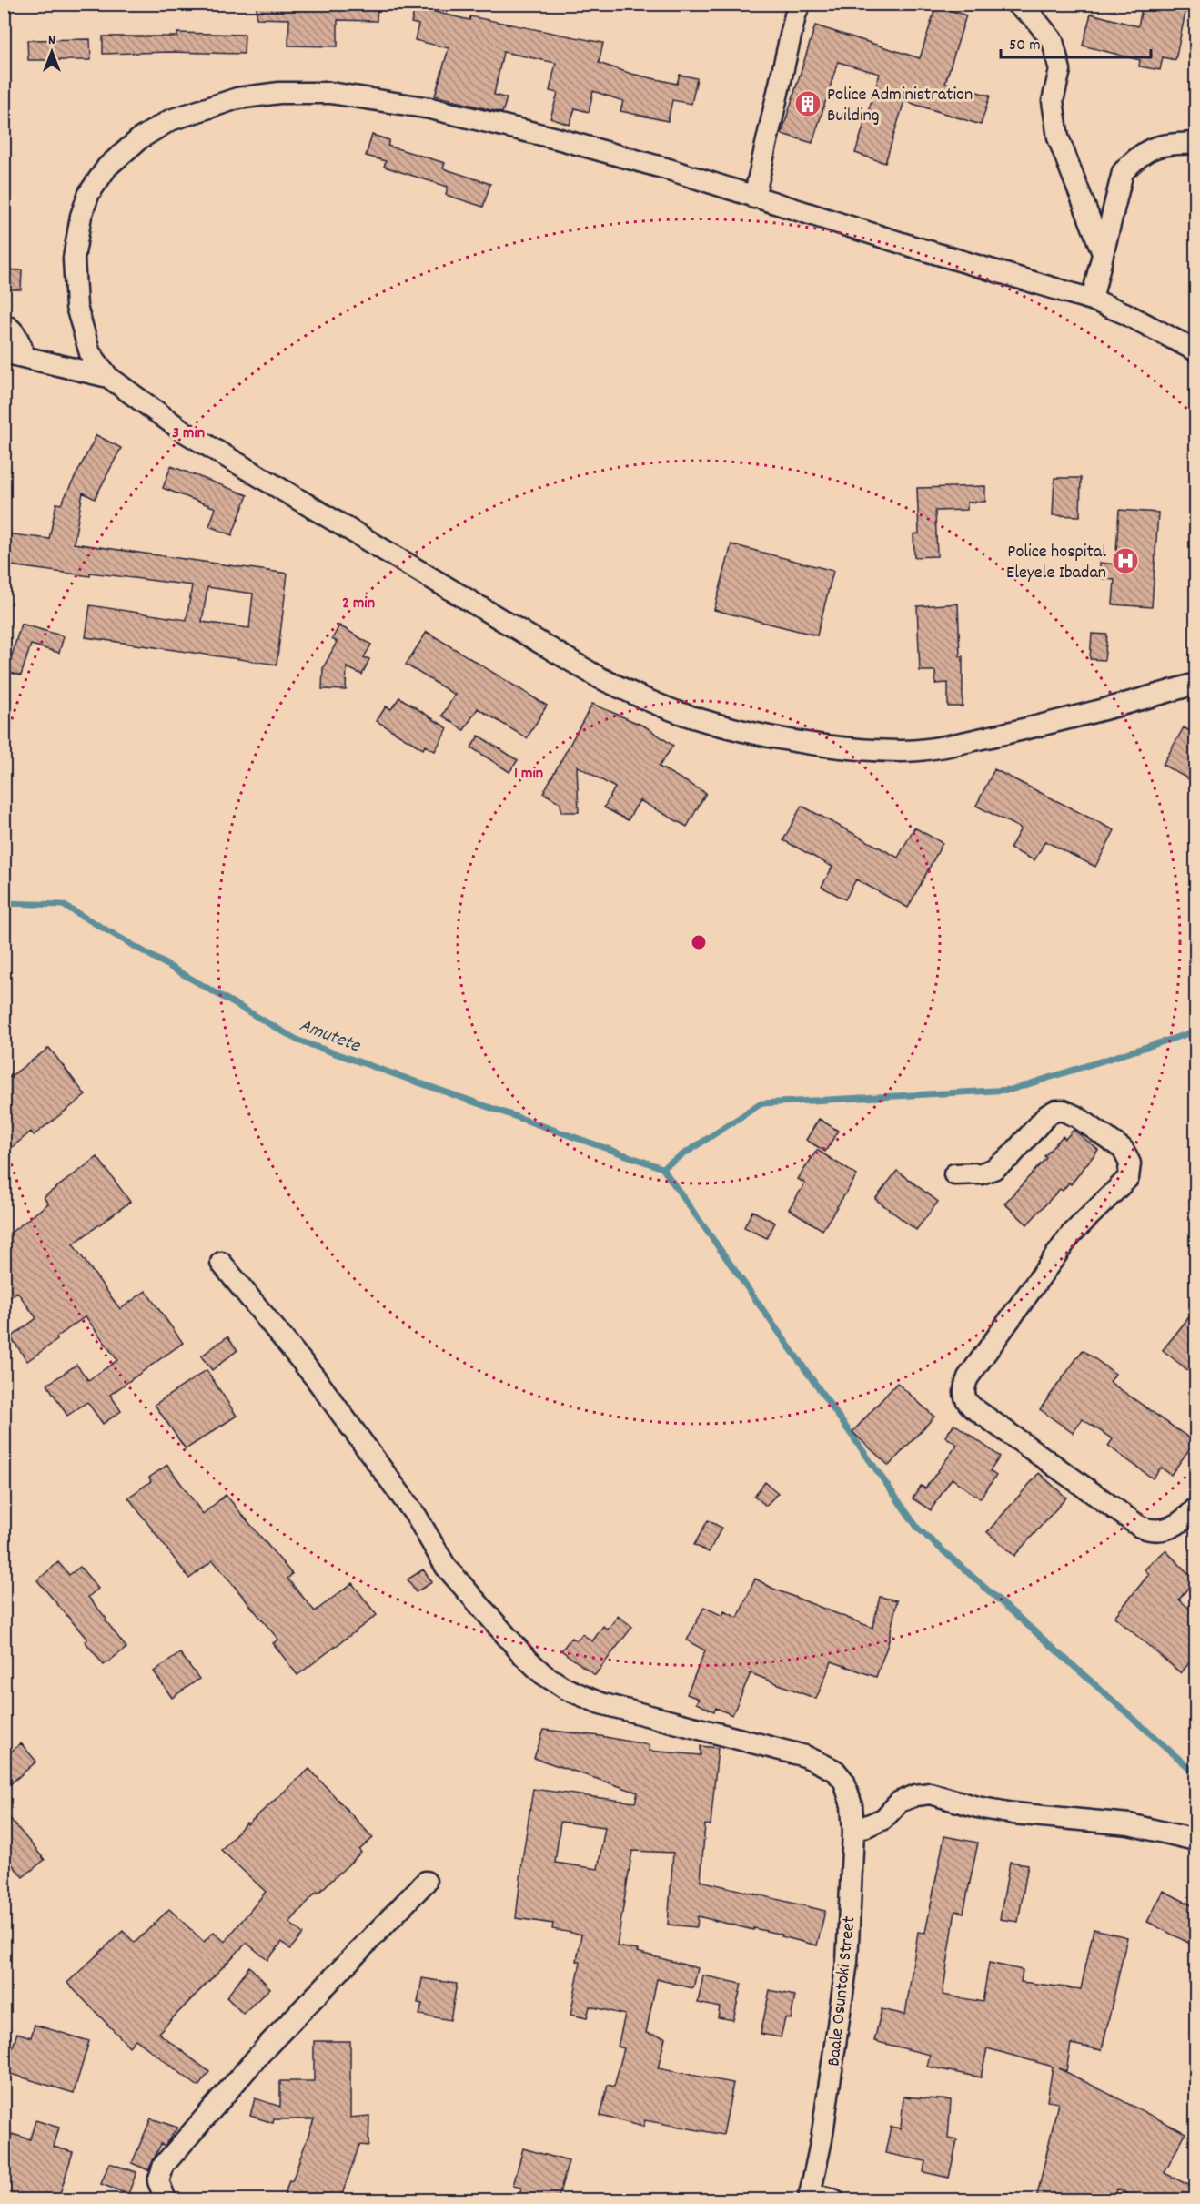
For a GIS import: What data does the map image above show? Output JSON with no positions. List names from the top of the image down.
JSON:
{
  "streets": {
    "street": ["Baale Osuntoki Street"]
  },
  "water": ["Amutete"],
  "places": {
    "building": ["Police Administration Building"],
    "hospital": ["Police hospital Eleyele Ibadan"]
  },
  "scale_bar": "50 m",
  "north": "top",
  "rings": ["3 min", "2 min", "1 min"]
}
